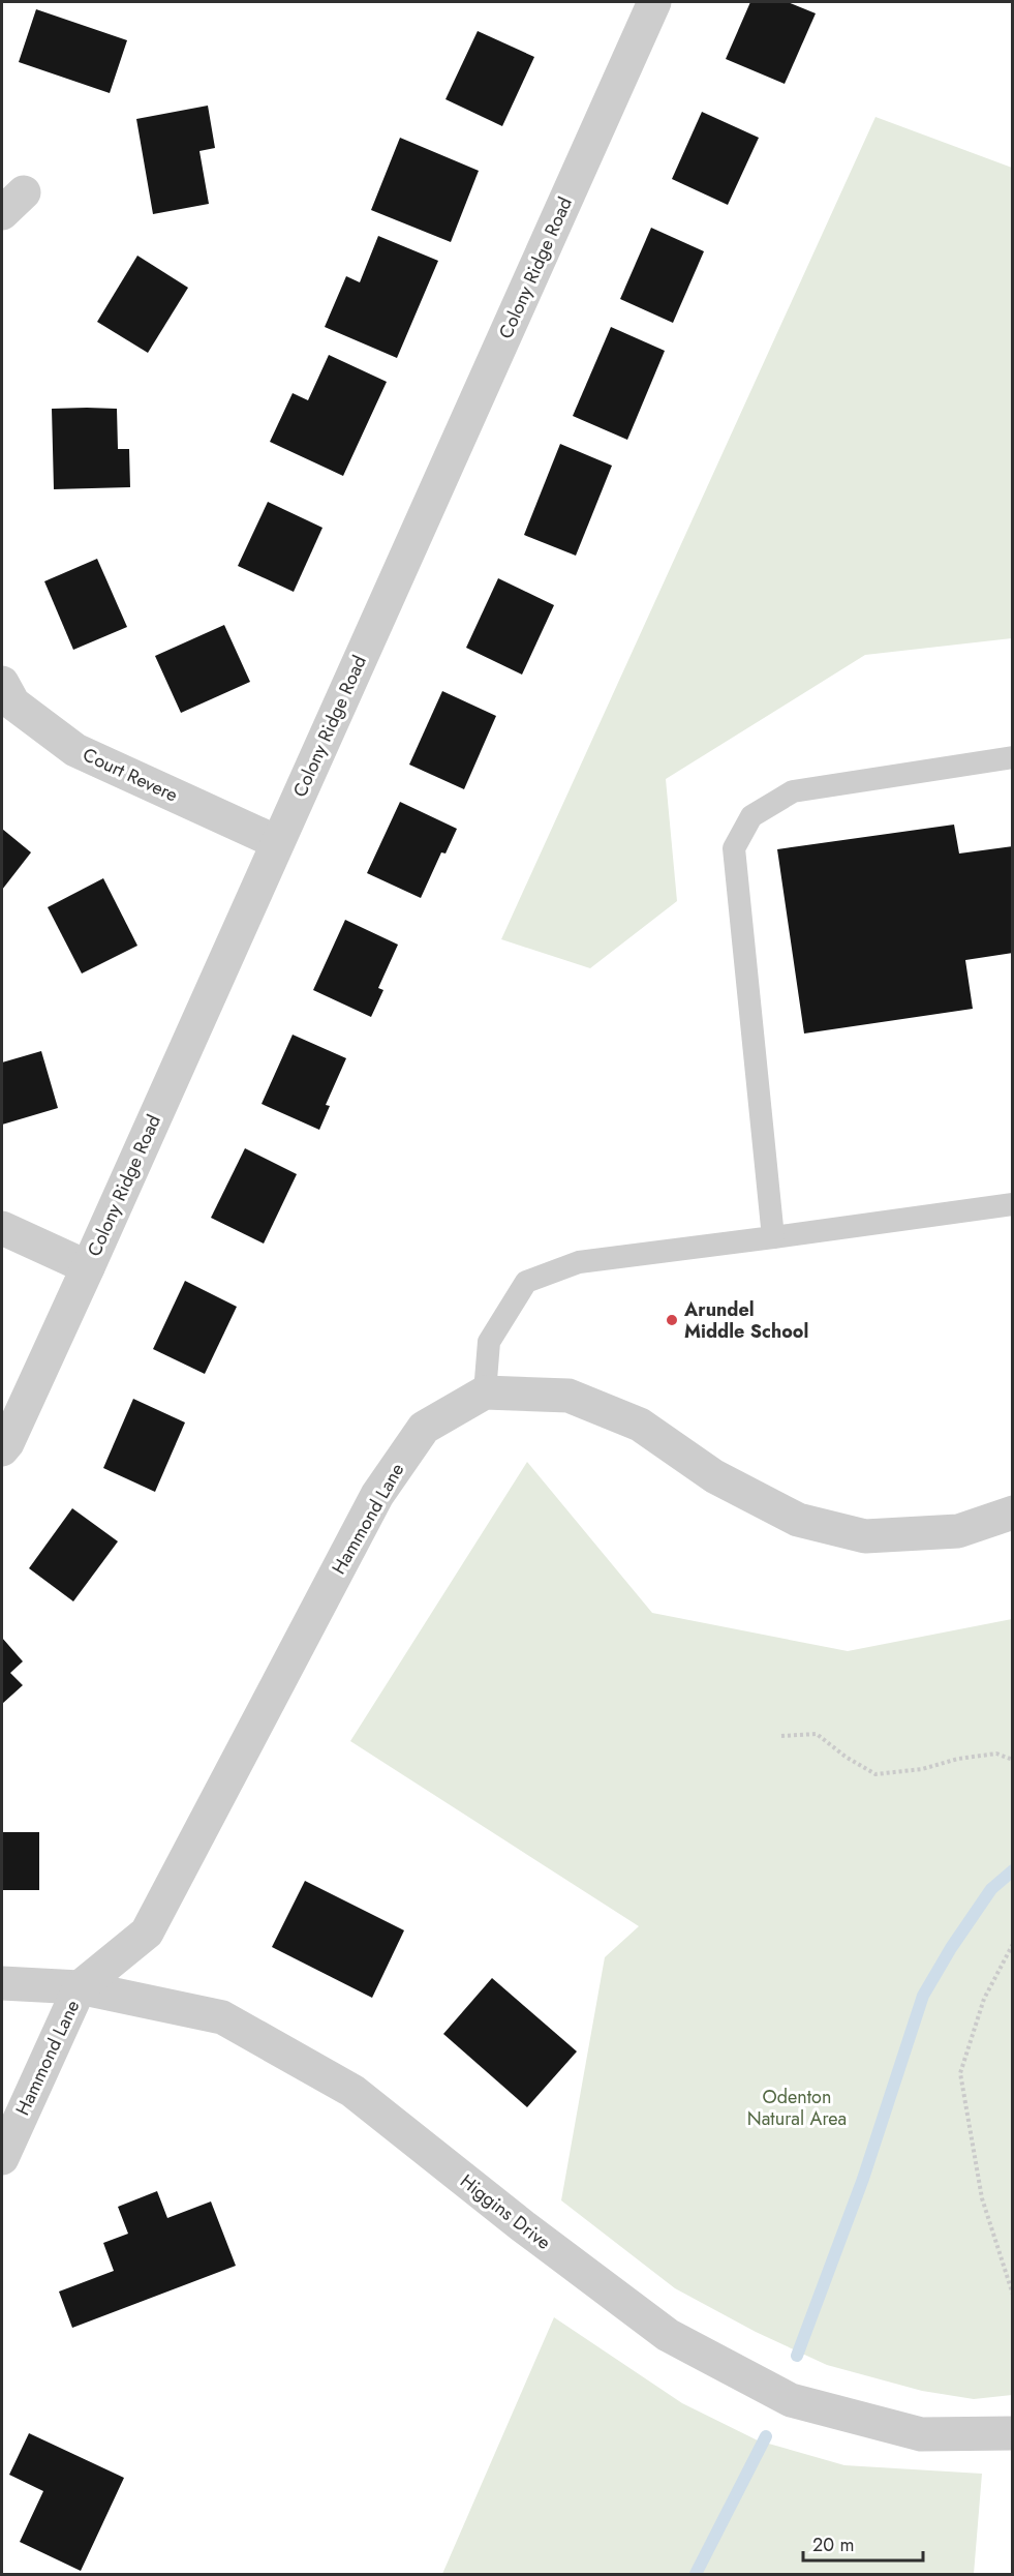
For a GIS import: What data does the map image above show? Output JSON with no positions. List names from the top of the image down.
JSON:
{
  "streets": {
    "street": [
      "Colony Ridge Road",
      "Court Revere",
      "Hammond Lane",
      "Higgins Drive"
    ]
  },
  "crossings": [
    ["Colony Ridge Road", "Court Revere"],
    ["Hammond Lane", "Higgins Drive"]
  ],
  "parks": ["Odenton Natural Area"],
  "places": ["Arundel Middle School"],
  "scale_bar": "20 m"
}
